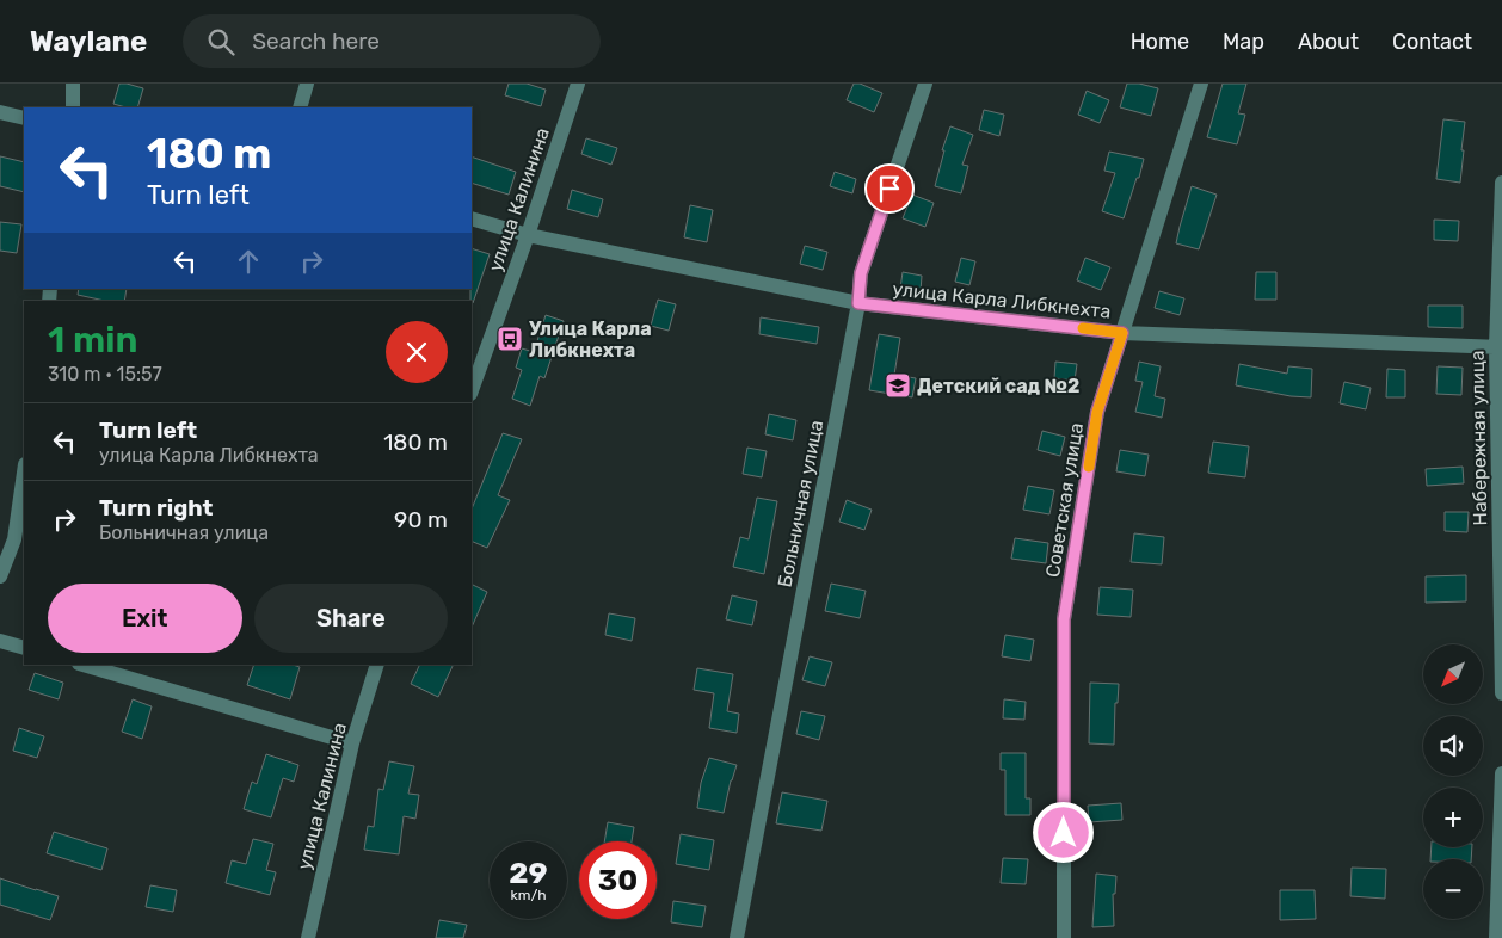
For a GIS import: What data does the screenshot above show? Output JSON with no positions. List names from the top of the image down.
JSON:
{
  "streets": {
    "street": [
      "улица Калинина",
      "улица Карла Либкнехта",
      "Набережная улица",
      "Советская улица",
      "Больничная улица"
    ]
  },
  "crossings": [
    ["улица Калинина", "улица Карла Либкнехта"],
    ["улица Карла Либкнехта", "Набережная улица"],
    ["улица Карла Либкнехта", "Советская улица"],
    ["улица Карла Либкнехта", "Больничная улица"]
  ],
  "places": {
    "bus stop": ["Улица Карла Либкнехта"],
    "school or university": ["Детский сад №2"]
  },
  "north": "bottom left",
  "page": {
    "header": "Waylane",
    "search": "Search here",
    "nav": [
      "Home",
      "Map",
      "About",
      "Contact"
    ],
    "turn": ["180 m", "Turn left"],
    "heading": ["1 min", "310 m · 15:57"],
    "list": [
      {
        "name": "Turn left",
        "note": "улица Карла Либкнехта",
        "value": "180 m"
      },
      {
        "name": "Turn right",
        "note": "Больничная улица",
        "value": "90 m"
      }
    ],
    "buttons": ["Exit", "Share"],
    "map_buttons": ["+", "−"],
    "speed": "29 km/h",
    "limit": "30"
  }
}
